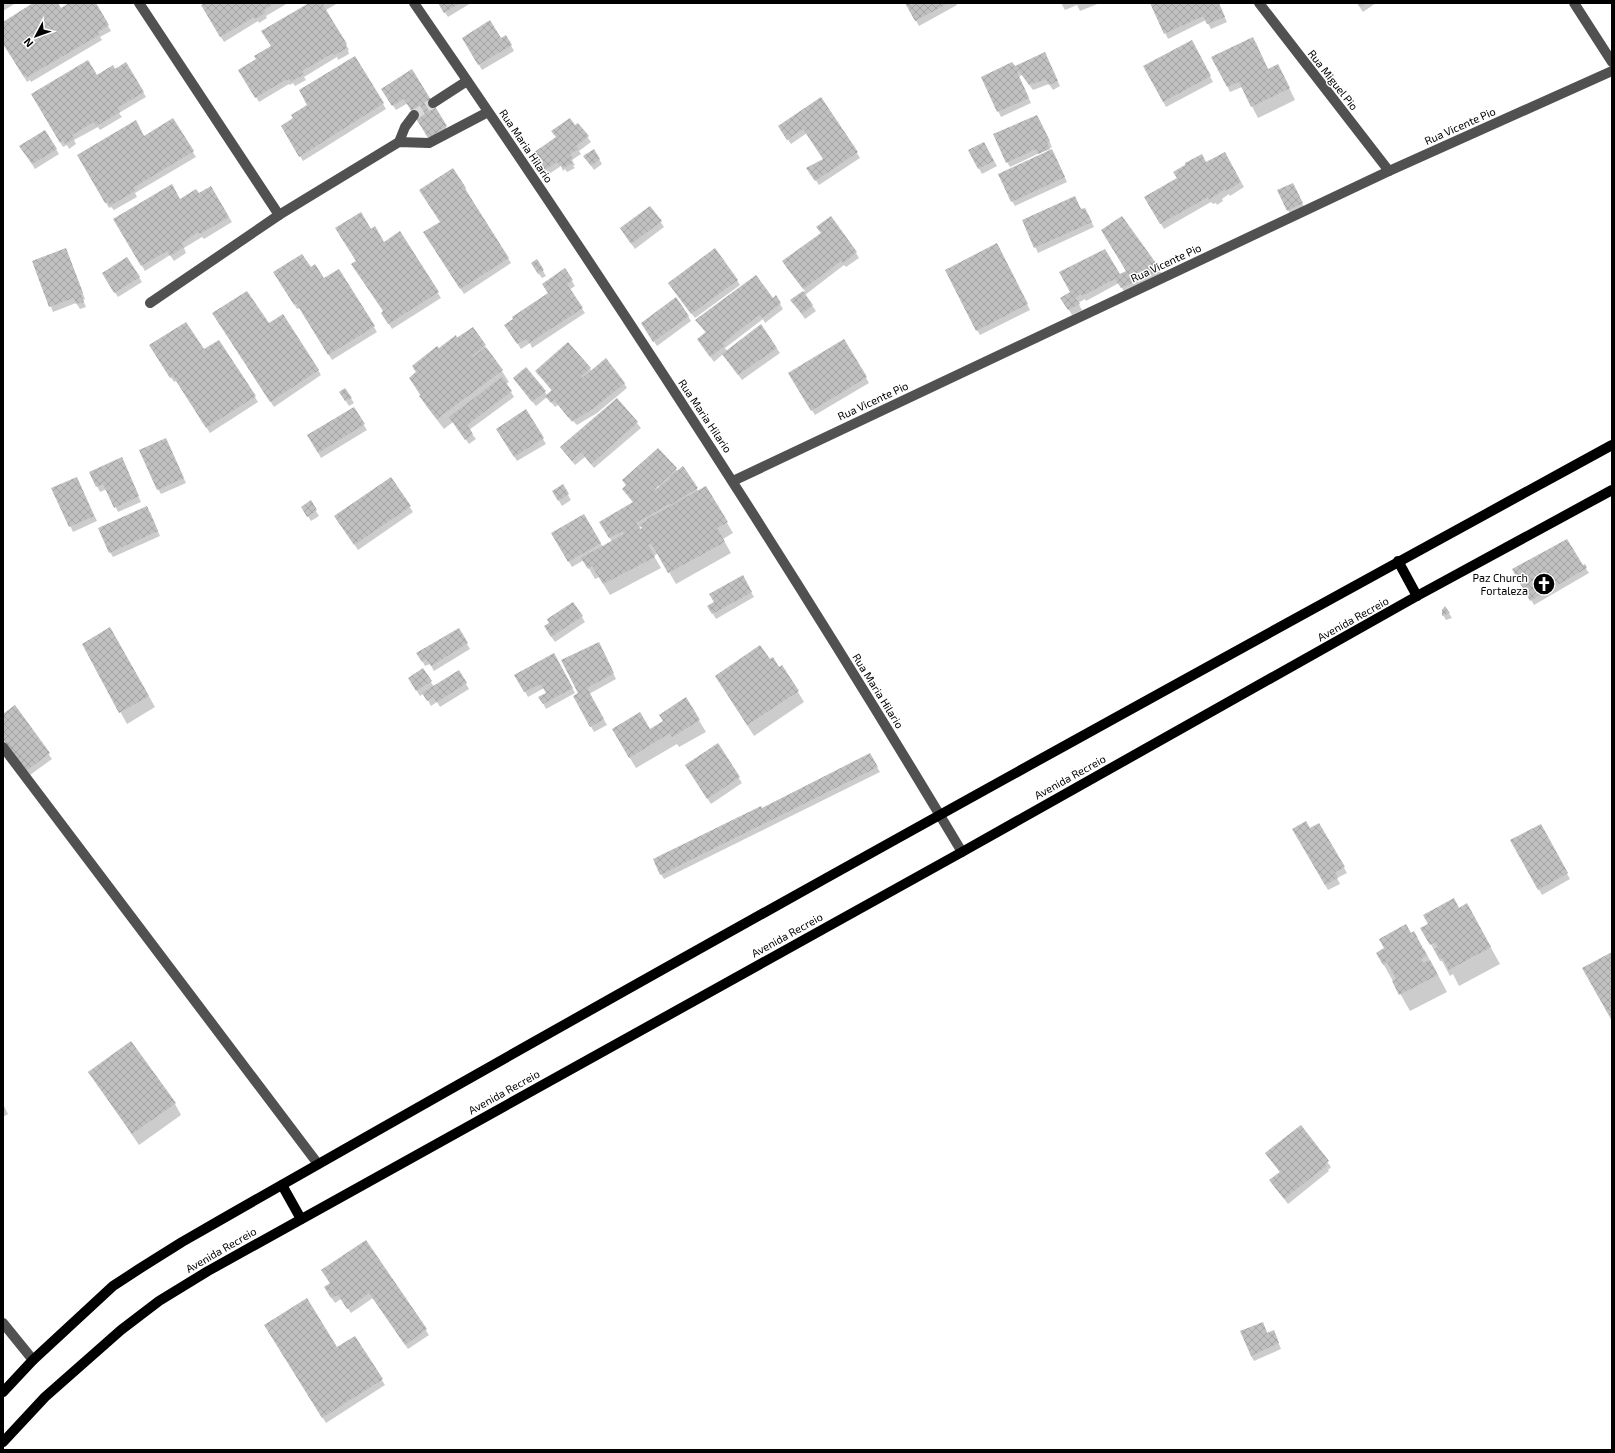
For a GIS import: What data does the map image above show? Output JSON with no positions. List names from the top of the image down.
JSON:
{
  "streets": {
    "main road": ["Avenida Recreio"],
    "street": ["Rua Miguel Pio", "Rua Vicente Pio", "Rua Maria Hilario"]
  },
  "crossings": [
    ["Rua Miguel Pio", "Rua Vicente Pio"],
    ["Rua Vicente Pio", "Rua Maria Hilario"],
    ["Rua Maria Hilario", "Avenida Recreio"]
  ],
  "places": {
    "church": ["Paz Church Fortaleza"]
  },
  "north": "bottom left"
}
